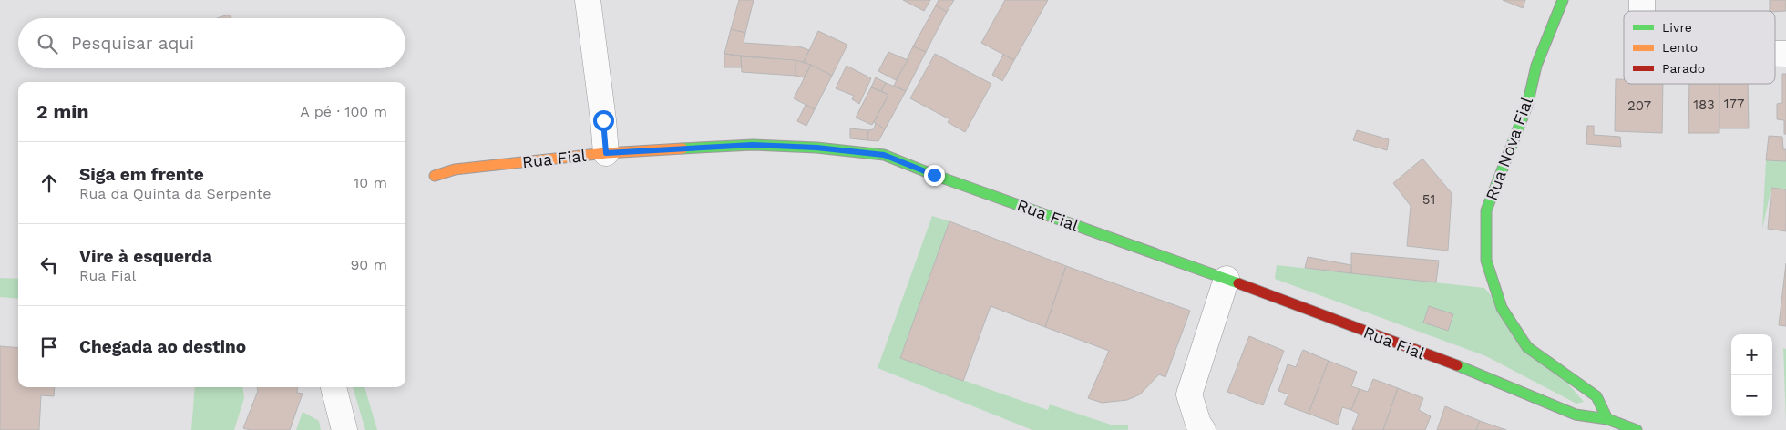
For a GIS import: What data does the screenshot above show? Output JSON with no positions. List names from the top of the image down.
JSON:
{
  "streets": {
    "street": ["Rua Nova Fial", "Rua Fial"]
  },
  "crossings": [
    ["Rua Nova Fial", "Rua Fial"]
  ],
  "house_numbers": [
    "177",
    "183",
    "207",
    "51"
  ],
  "legend": ["Livre", "Lento", "Parado"],
  "page": {
    "search": "Pesquisar aqui",
    "heading": ["2 min", "A pé · 100 m"],
    "list": [
      ["Siga em frente", "Rua da Quinta da Serpente", "10 m"],
      ["Vire à esquerda", "Rua Fial", "90 m"],
      "Chegada ao destino"
    ],
    "map_buttons": ["+", "−"]
  }
}
